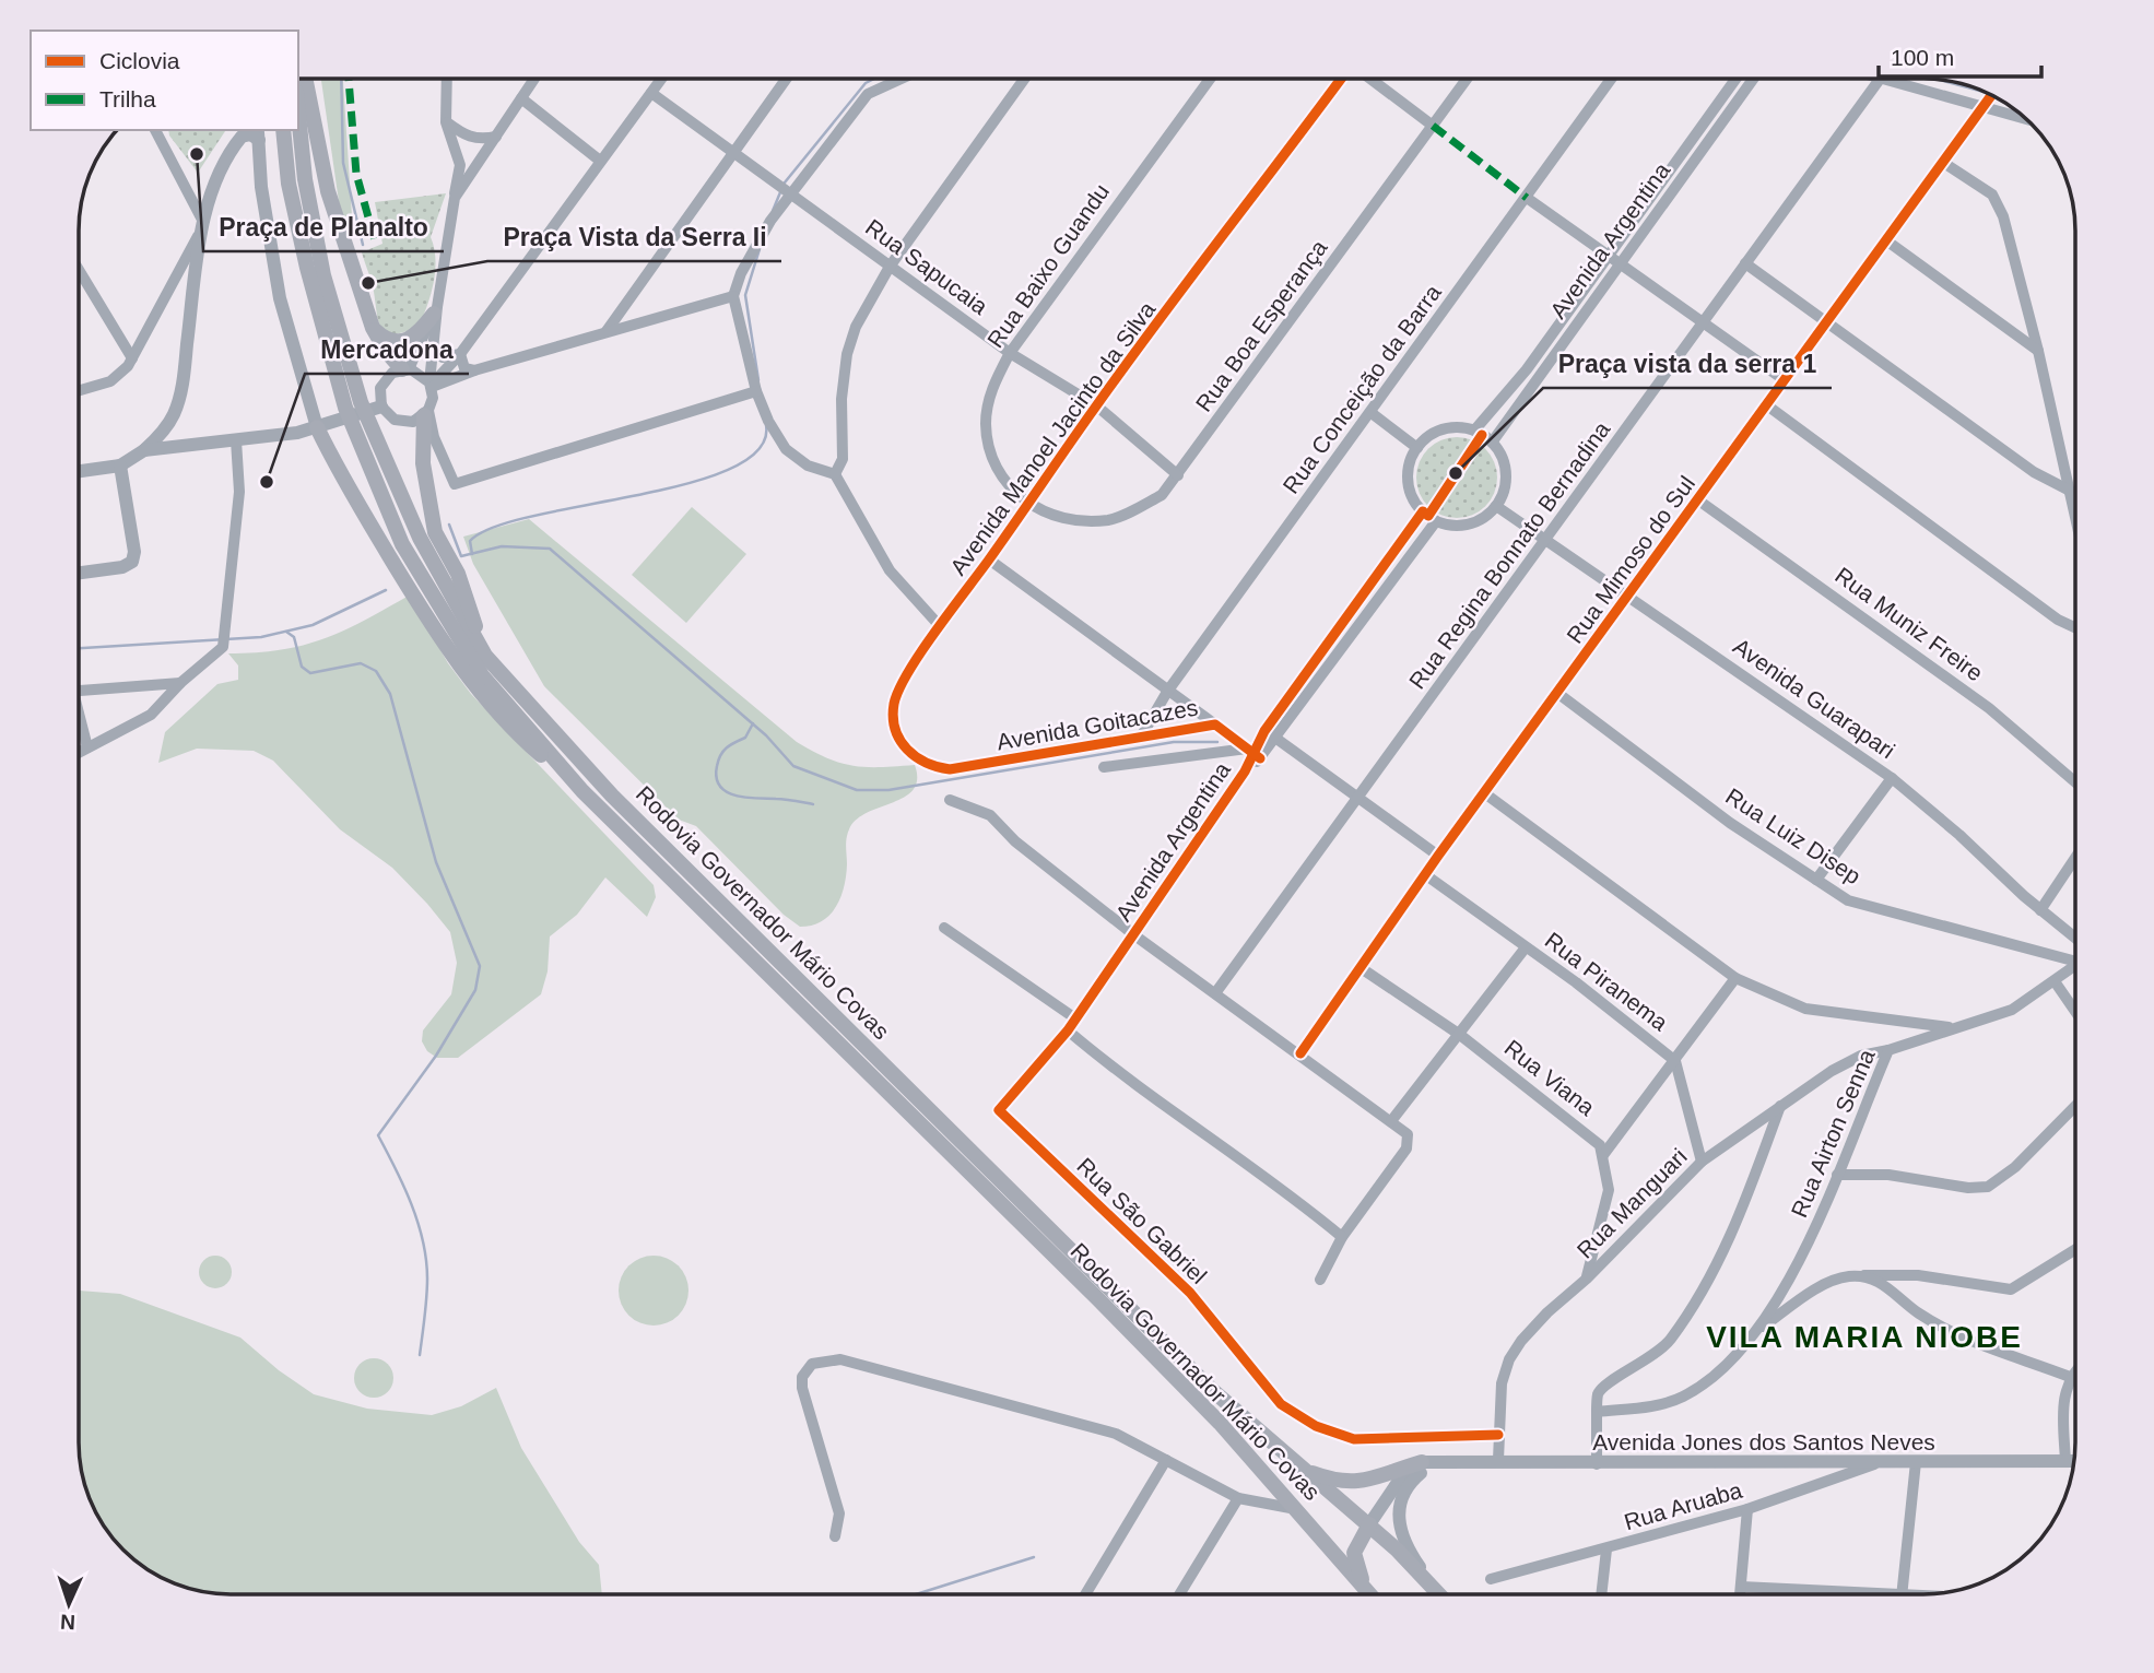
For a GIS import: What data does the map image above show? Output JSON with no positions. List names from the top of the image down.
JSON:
{
  "streets": {
    "main road": ["Rodovia Governador Mário Covas"],
    "street": [
      "Avenida Argentina",
      "Rua Baixo Guandu",
      "Rua Sapucaia",
      "Rua Boa Esperança",
      "Rua Conceição da Barra",
      "Avenida Manoel Jacinto da Silva",
      "Rua Regina Bonnato Bernadina",
      "Rua Mimoso do Sul",
      "Rua Muniz Freire",
      "Avenida Guarapari",
      "Avenida Goitacazes",
      "Rua Luiz Disep",
      "Rua Piranema",
      "Rua Viana",
      "Rua Airton Senna",
      "Rua Manguari",
      "Rua São Gabriel",
      "Avenida Jones dos Santos Neves",
      "Rua Aruaba"
    ]
  },
  "crossings": [
    ["Avenida Argentina", "Avenida Guarapari"],
    ["Avenida Argentina", "Avenida Goitacazes"],
    ["Avenida Argentina", "Rua São Gabriel"],
    ["Rua Baixo Guandu", "Rua Sapucaia"],
    ["Rua Baixo Guandu", "Rua Boa Esperança"],
    ["Rua Baixo Guandu", "Avenida Manoel Jacinto da Silva"],
    ["Rua Sapucaia", "Rua Boa Esperança"],
    ["Rua Sapucaia", "Avenida Manoel Jacinto da Silva"],
    ["Rua Boa Esperança", "Avenida Manoel Jacinto da Silva"],
    ["Rua Conceição da Barra", "Avenida Goitacazes"],
    ["Avenida Manoel Jacinto da Silva", "Avenida Goitacazes"],
    ["Rua Regina Bonnato Bernadina", "Avenida Guarapari"],
    ["Rua Mimoso do Sul", "Rua Muniz Freire"],
    ["Rua Mimoso do Sul", "Avenida Guarapari"],
    ["Rua Mimoso do Sul", "Rua Luiz Disep"],
    ["Rua Mimoso do Sul", "Rua Piranema"],
    ["Rua Mimoso do Sul", "Rua Viana"],
    ["Rua Piranema", "Rua Manguari"],
    ["Rua Airton Senna", "Rua Manguari"],
    ["Rua Manguari", "Rua São Gabriel"],
    ["Rua Manguari", "Avenida Jones dos Santos Neves"],
    ["Avenida Jones dos Santos Neves", "Rua Aruaba"]
  ],
  "districts": ["VILA MARIA NIOBE"],
  "places": [
    "Praça de Planalto",
    "Praça Vista da Serra Ii",
    "Praça vista da serra 1",
    "Mercadona"
  ],
  "legend": ["Ciclovia", "Trilha"],
  "scale_bar": "100 m",
  "north": "bottom"
}
